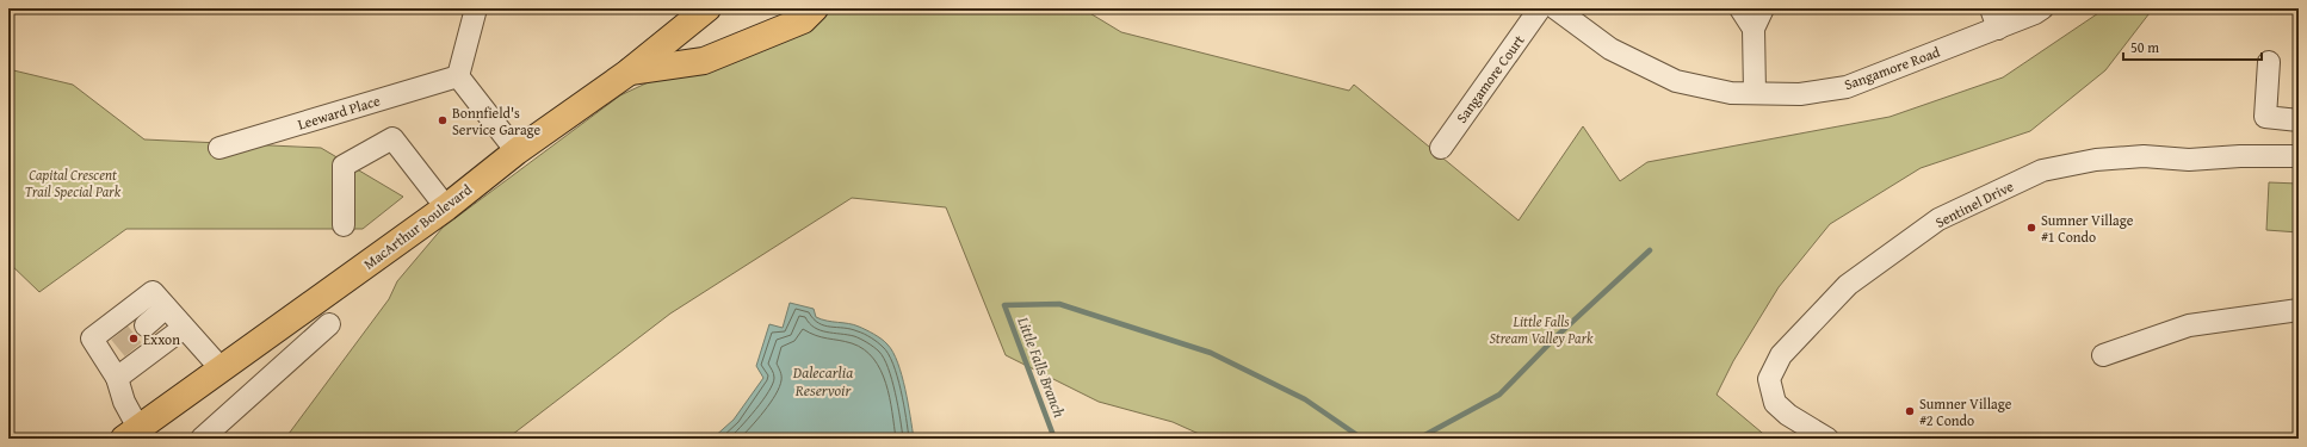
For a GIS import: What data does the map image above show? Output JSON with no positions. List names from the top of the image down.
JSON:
{
  "streets": {
    "main road": ["MacArthur Boulevard"],
    "street": [
      "Sangamore Road",
      "Sangamore Court",
      "Leeward Place",
      "Sentinel Drive"
    ]
  },
  "water": ["Little Falls Branch", "Dalecarlia Reservoir"],
  "parks": ["Capital Crescent Trail Special Park", "Little Falls Stream Valley Park"],
  "places": [
    "Bonnfield's Service Garage",
    "Sumner Village #1 Condo",
    "Exxon",
    "Sumner Village #2 Condo"
  ],
  "scale_bar": "50 m"
}
